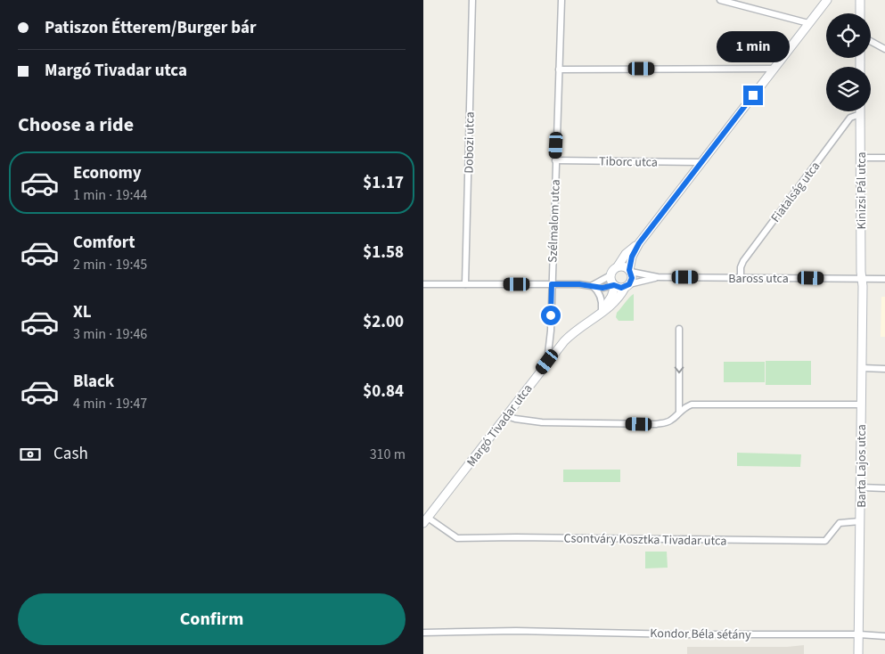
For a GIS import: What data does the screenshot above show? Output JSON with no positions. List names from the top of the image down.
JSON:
{
  "streets": {
    "street": [
      "Dobozi utca",
      "Tiborc utca",
      "Kinizsi Pál utca",
      "Fiatalság utca",
      "Szélmalom utca",
      "Baross utca",
      "Margó Tivadar utca",
      "Barta Lajos utca",
      "Csontváry Kosztka Tivadar utca",
      "Kondor Béla sétány"
    ]
  },
  "crossings": [
    ["Tiborc utca", "Szélmalom utca"],
    ["Kinizsi Pál utca", "Fiatalság utca"],
    ["Kinizsi Pál utca", "Baross utca"],
    ["Kinizsi Pál utca", "Barta Lajos utca"],
    ["Fiatalság utca", "Baross utca"],
    ["Szélmalom utca", "Margó Tivadar utca"],
    ["Baross utca", "Margó Tivadar utca"],
    ["Baross utca", "Barta Lajos utca"],
    ["Margó Tivadar utca", "Csontváry Kosztka Tivadar utca"],
    ["Barta Lajos utca", "Csontváry Kosztka Tivadar utca"],
    ["Barta Lajos utca", "Kondor Béla sétány"]
  ],
  "page": {
    "banner": ["Patiszon Étterem/Burger bár", "Margó Tivadar utca"],
    "bubble": "1 min",
    "heading": "Choose a ride",
    "list": [
      {
        "name": "Economy",
        "note": "1 min · 19:44",
        "value": "$1.17"
      },
      {
        "name": "Comfort",
        "note": "2 min · 19:45",
        "value": "$1.58"
      },
      {
        "name": "XL",
        "note": "3 min · 19:46",
        "value": "$2.00"
      },
      {
        "name": "Black",
        "note": "4 min · 19:47",
        "value": "$0.84"
      }
    ],
    "pay": ["Cash", "310 m"],
    "buttons": "Confirm"
  }
}
